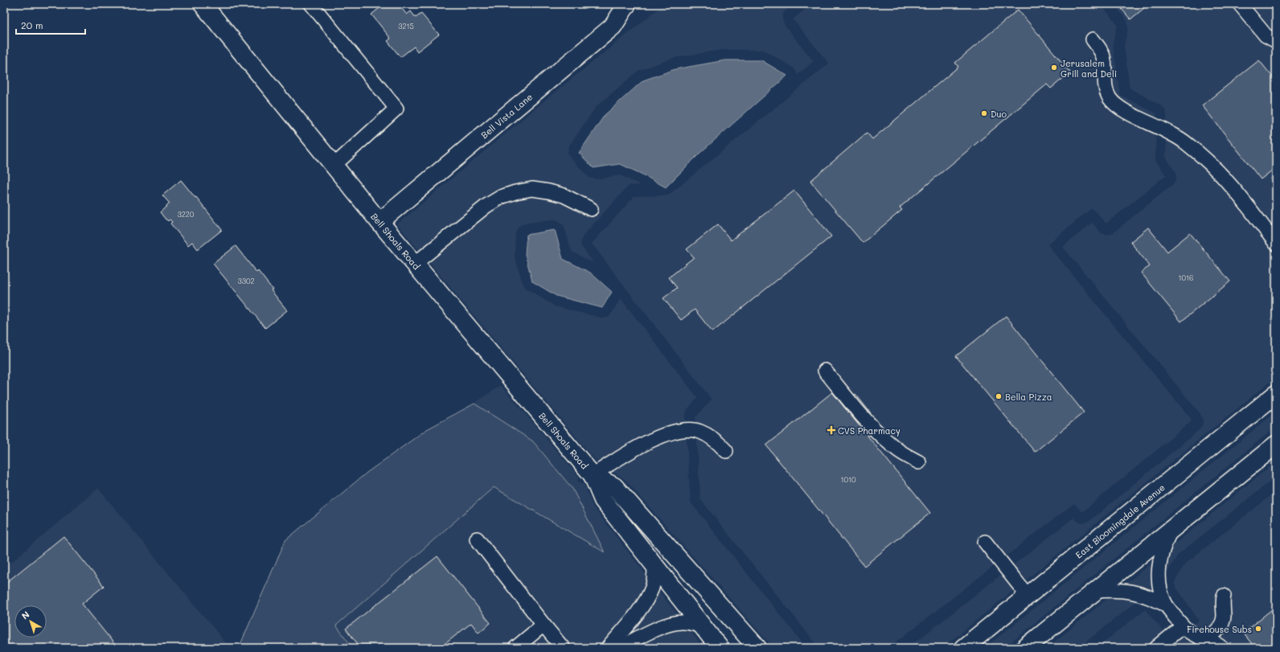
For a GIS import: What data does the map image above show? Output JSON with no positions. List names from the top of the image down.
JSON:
{
  "streets": {
    "main road": ["Bell Vista Lane", "Bell Shoals Road", "East Bloomingdale Avenue"]
  },
  "crossings": [
    ["Bell Vista Lane", "Bell Shoals Road"]
  ],
  "places": {
    "other": [
      "Jerusalem Grill and Deli",
      "Duo",
      "Bella Pizza",
      "Firehouse Subs"
    ],
    "health": ["CVS Pharmacy"]
  },
  "house_numbers": [
    "3215",
    "3220",
    "1016",
    "3302",
    "1010"
  ],
  "scale_bar": "20 m",
  "north": "top left"
}
